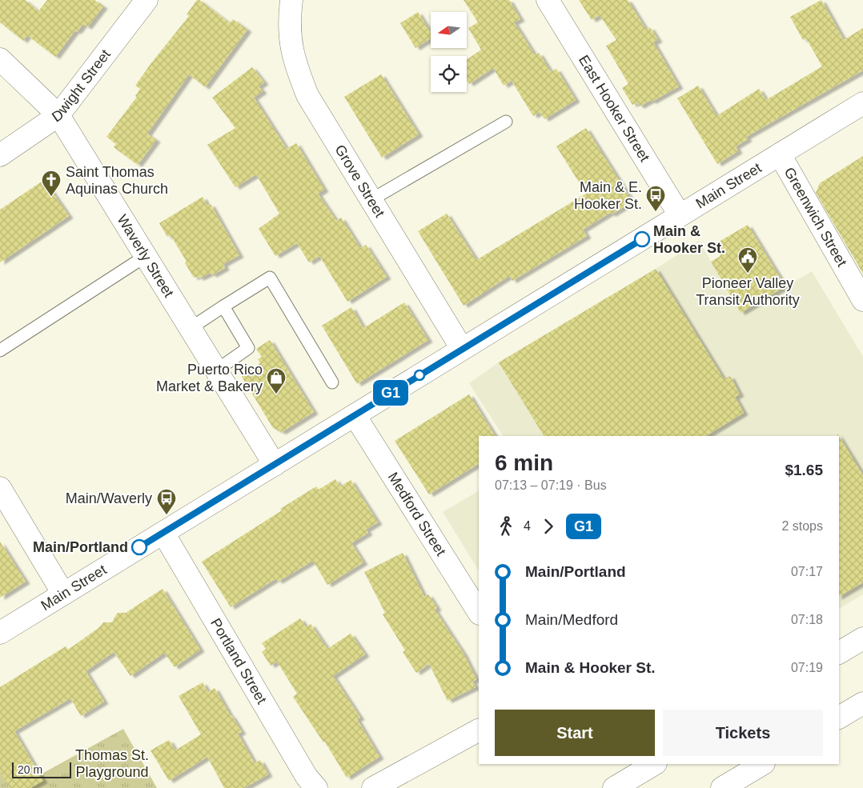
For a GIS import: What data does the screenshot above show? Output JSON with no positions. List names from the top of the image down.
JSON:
{
  "streets": {
    "main road": [
      "Dwight Street",
      "East Hooker Street",
      "Grove Street",
      "Main Street",
      "Greenwich Street",
      "Waverly Street",
      "Medford Street",
      "Portland Street"
    ]
  },
  "crossings": [
    ["Dwight Street", "Waverly Street"],
    ["East Hooker Street", "Main Street"],
    ["Grove Street", "Main Street"],
    ["Main Street", "Greenwich Street"],
    ["Main Street", "Waverly Street"],
    ["Main Street", "Medford Street"],
    ["Main Street", "Portland Street"]
  ],
  "parks": ["Thomas St. Playground"],
  "places": {
    "church": ["Saint Thomas Aquinas Church"],
    "bus stop": ["Main & E. Hooker St.", "Main/Waverly"],
    "other": ["Main & Hooker St.", "Main/Portland"],
    "public building": ["Pioneer Valley Transit Authority"],
    "shop": ["Puerto Rico Market & Bakery"]
  },
  "lines": ["bus line G1"],
  "scale_bar": "20 m",
  "north": "left",
  "page": {
    "on_map": "G1",
    "heading": ["6 min", "07:13 – 07:19 · Bus", "$1.65"],
    "legs": ["4", "G1", "2 stops"],
    "list": [
      {
        "name": "Main/Portland",
        "value": "07:17"
      },
      {
        "name": "Main/Medford",
        "value": "07:18"
      },
      {
        "name": "Main & Hooker St.",
        "value": "07:19"
      }
    ],
    "buttons": ["Start", "Tickets"],
    "scale": "20 m"
  }
}
